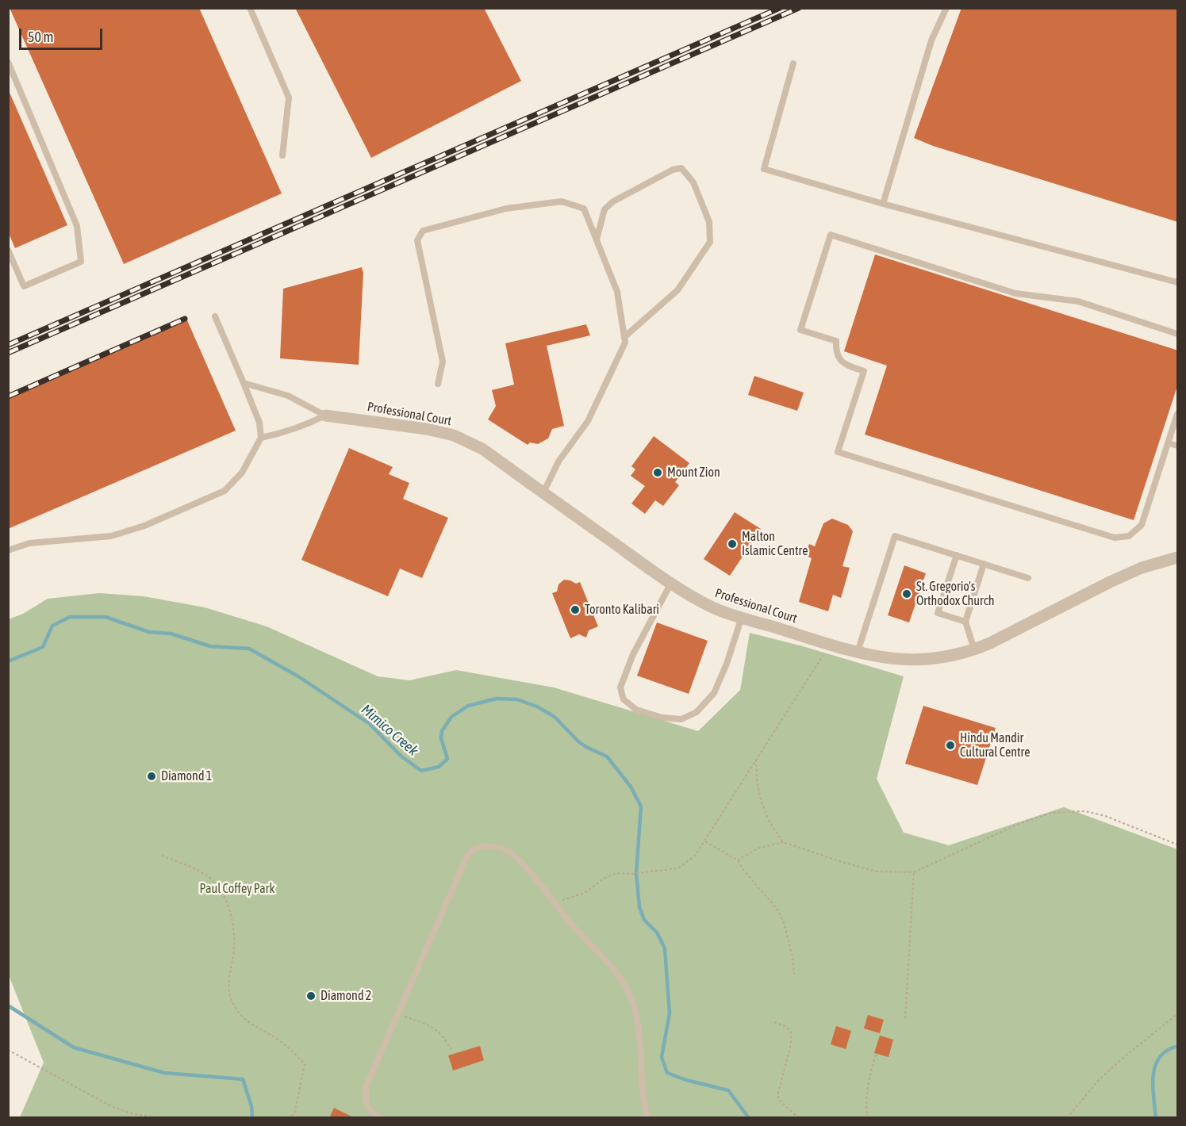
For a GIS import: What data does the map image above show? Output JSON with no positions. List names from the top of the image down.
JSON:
{
  "streets": {
    "street": ["Professional Court"]
  },
  "water": ["Mimico Creek"],
  "parks": ["Paul Coffey Park"],
  "places": [
    "Mount Zion",
    "Malton Islamic Centre",
    "St. Gregorio's Orthodox Church",
    "Toronto Kalibari",
    "Hindu Mandir Cultural Centre",
    "Diamond 1",
    "Diamond 2"
  ],
  "scale_bar": "50 m"
}
